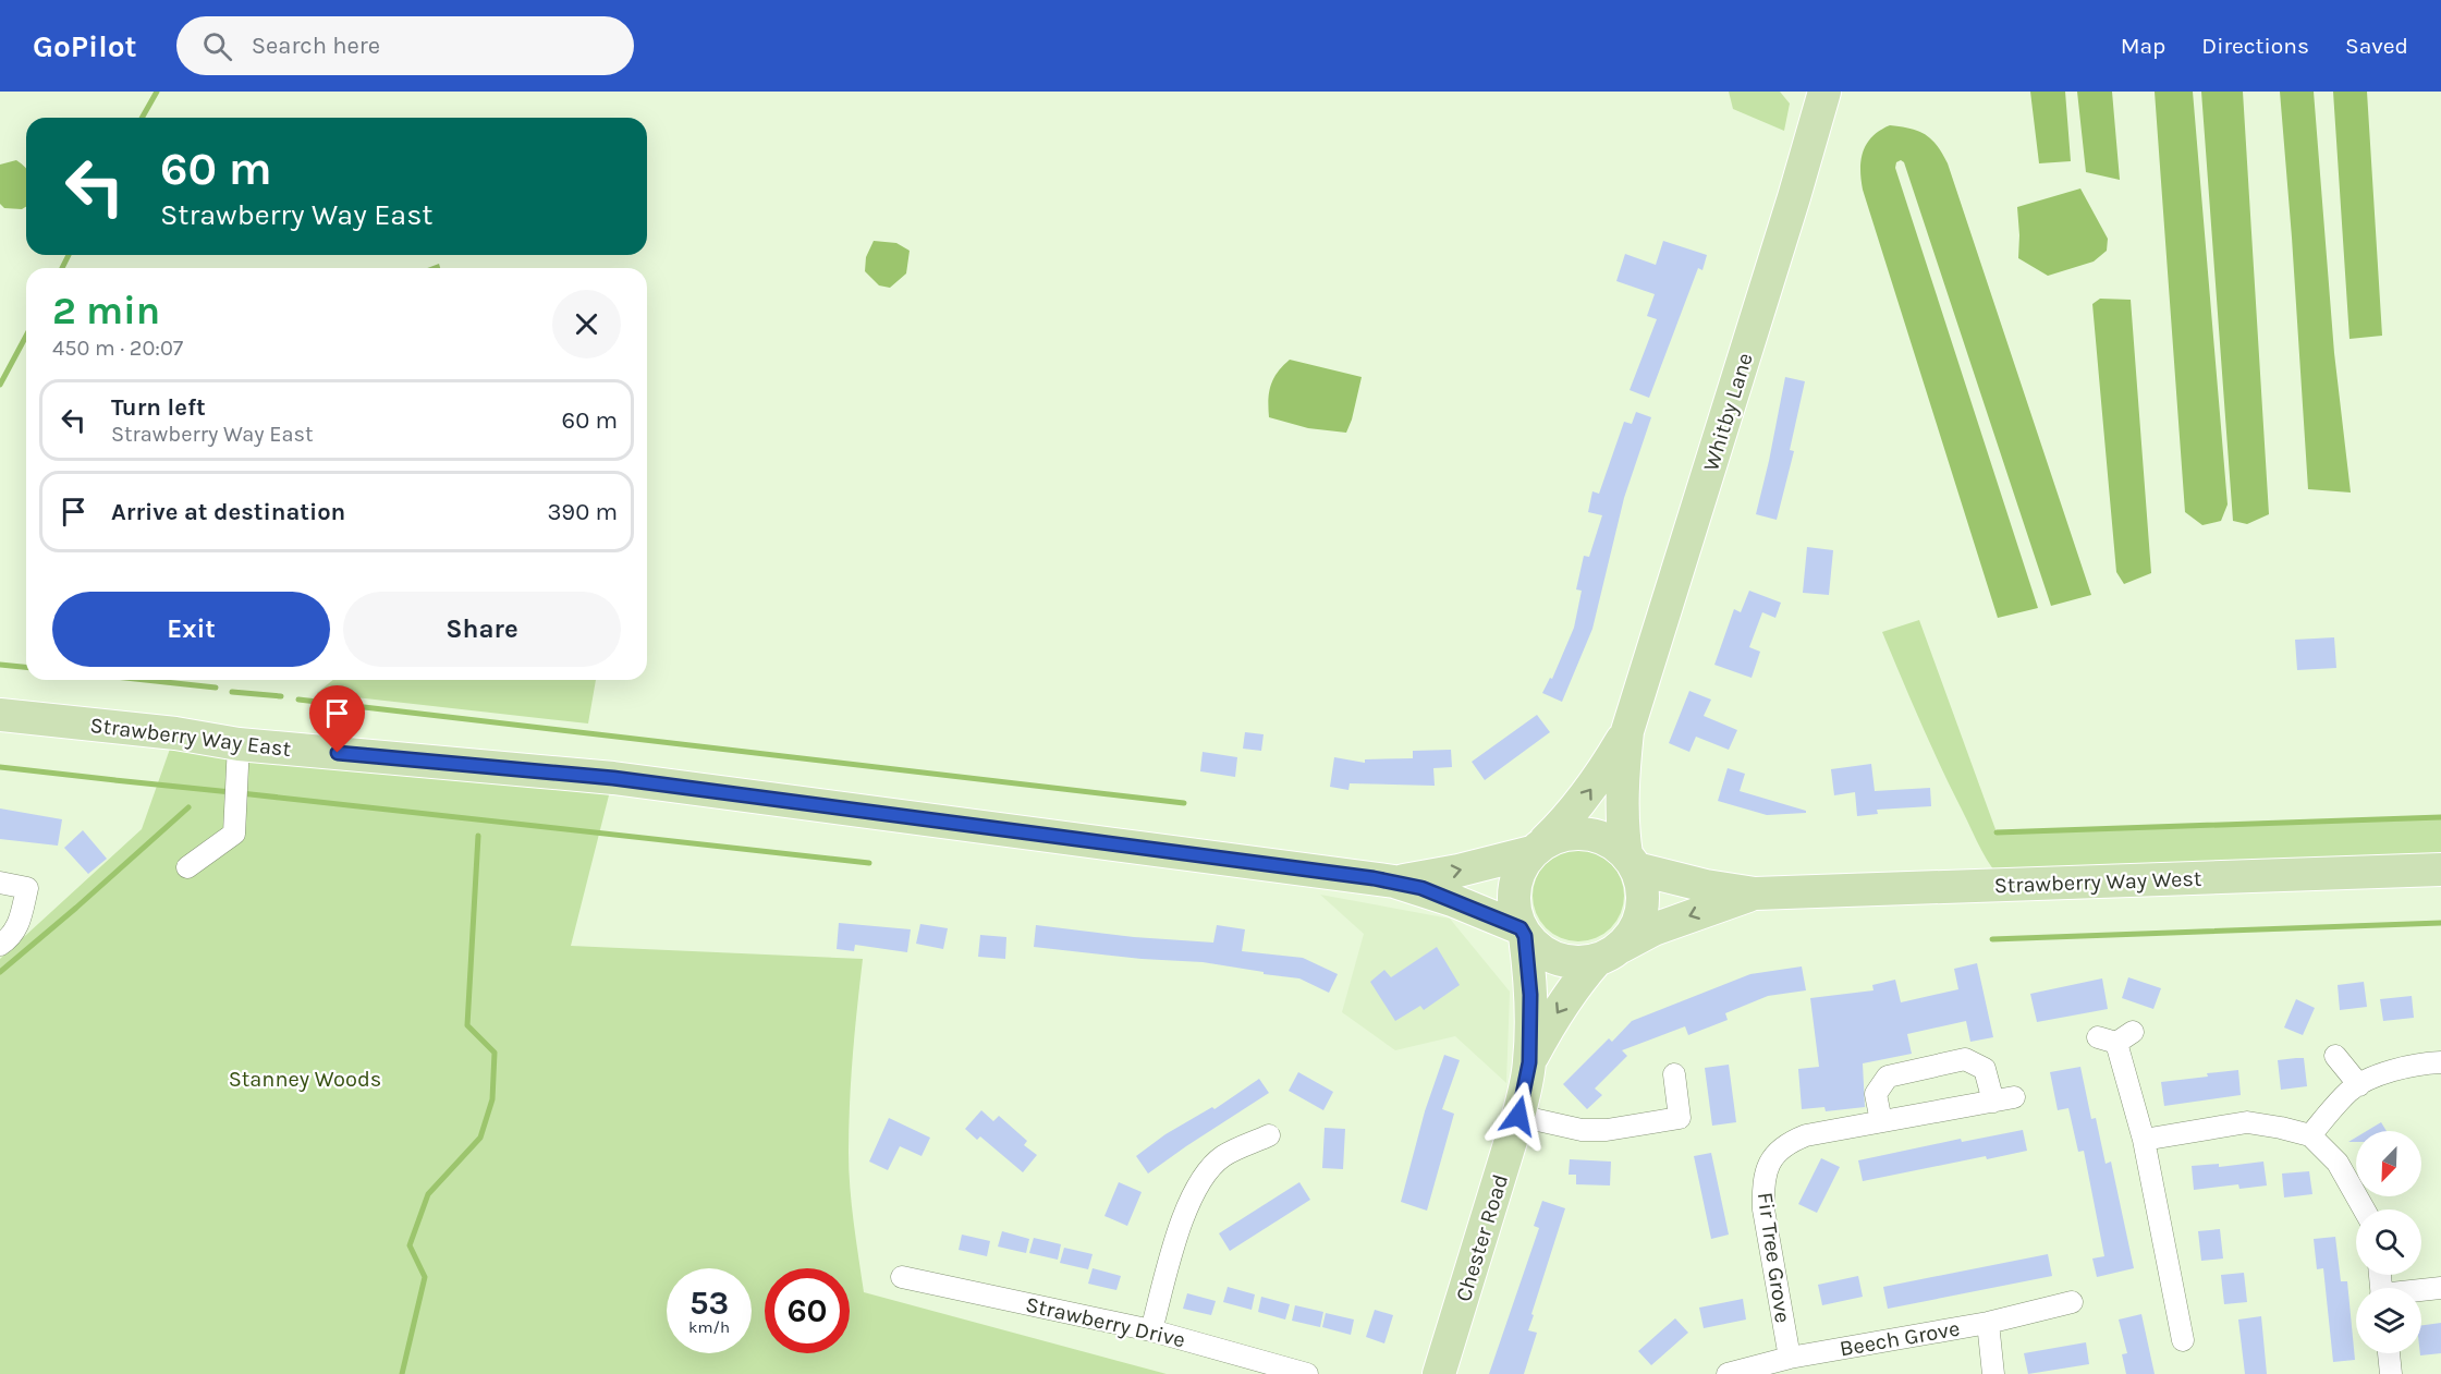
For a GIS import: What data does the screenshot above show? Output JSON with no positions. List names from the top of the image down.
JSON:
{
  "streets": {
    "main road": [
      "Whitby Lane",
      "Strawberry Way East",
      "Strawberry Way West",
      "Chester Road"
    ],
    "street": ["Fir Tree Grove", "Strawberry Drive", "Beech Grove"]
  },
  "crossings": [
    ["Whitby Lane", "Strawberry Way East"],
    ["Whitby Lane", "Strawberry Way West"],
    ["Whitby Lane", "Chester Road"],
    ["Strawberry Way East", "Strawberry Way West"],
    ["Strawberry Way East", "Chester Road"],
    ["Strawberry Way West", "Chester Road"],
    ["Fir Tree Grove", "Beech Grove"]
  ],
  "parks": ["Stanney Woods"],
  "north": "bottom left",
  "page": {
    "header": "GoPilot",
    "search": "Search here",
    "nav": ["Map", "Directions", "Saved"],
    "turn": ["60 m", "Strawberry Way East"],
    "heading": ["2 min", "450 m · 20:07"],
    "list": [
      {
        "name": "Turn left",
        "note": "Strawberry Way East",
        "value": "60 m"
      },
      {
        "name": "Arrive at destination",
        "value": "390 m"
      }
    ],
    "buttons": ["Exit", "Share"],
    "speed": "53 km/h",
    "limit": "60"
  }
}
